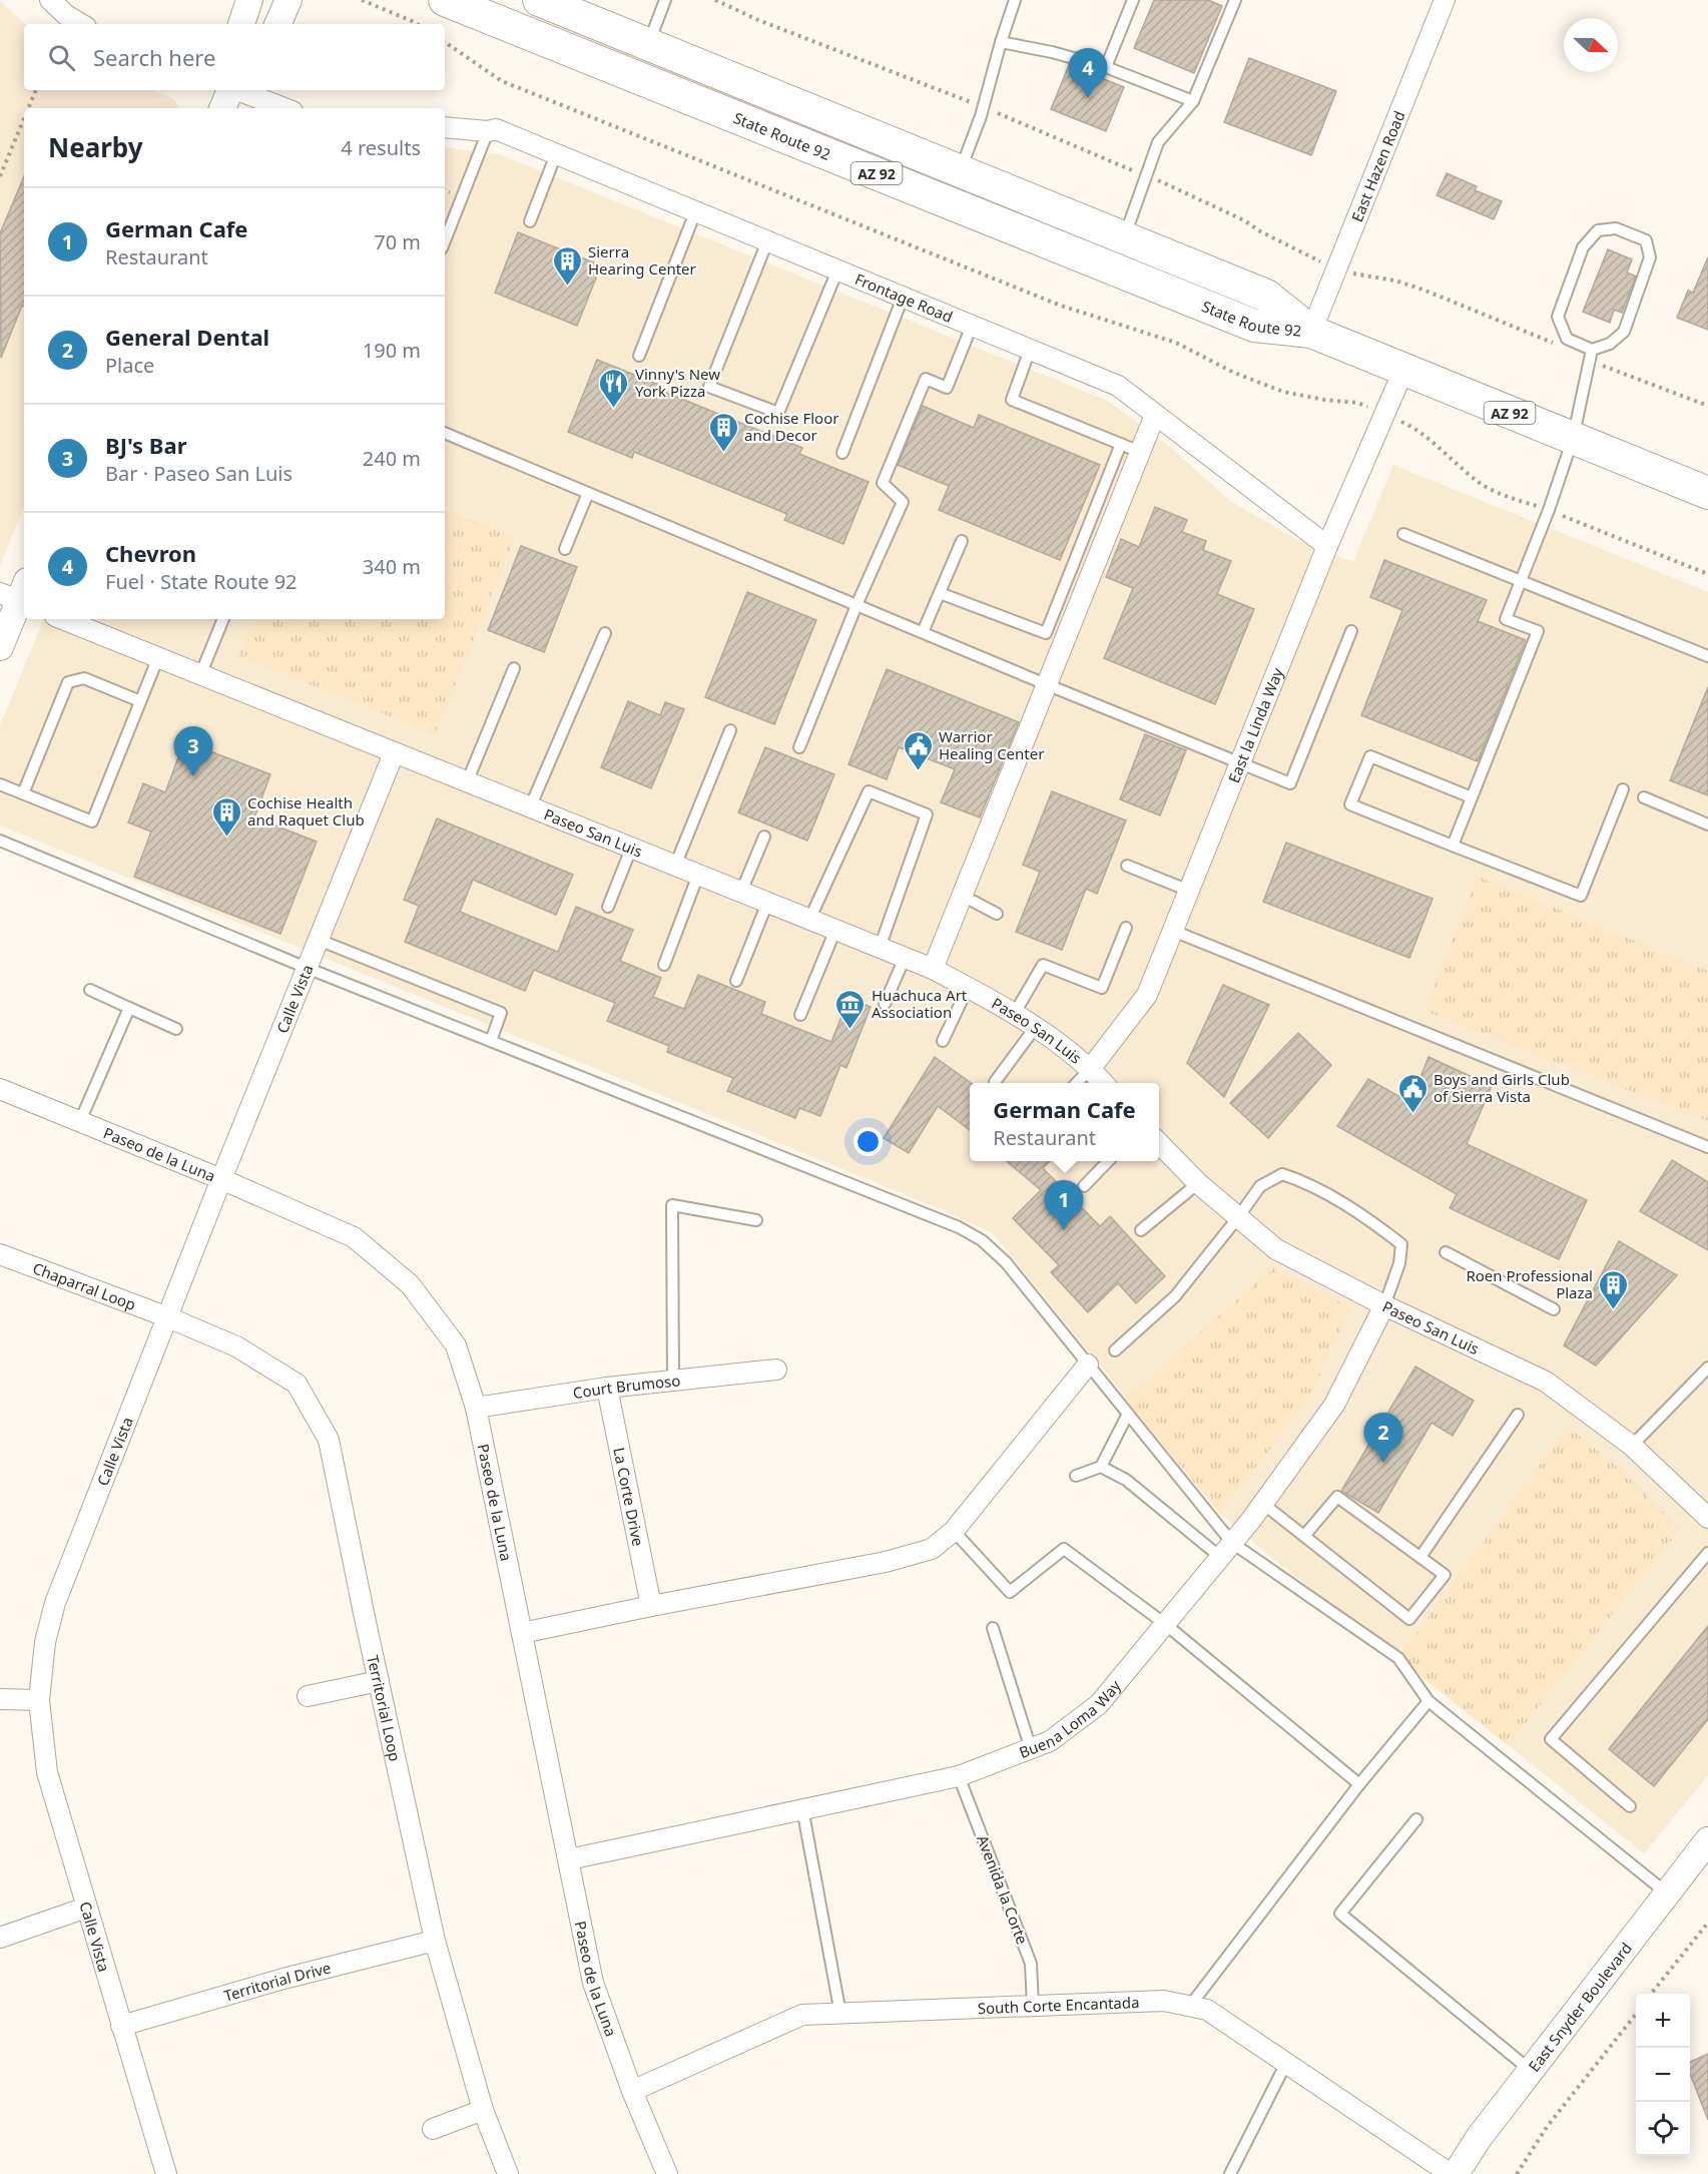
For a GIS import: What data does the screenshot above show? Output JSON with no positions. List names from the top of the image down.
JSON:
{
  "streets": {
    "main road": ["State Route 92", "AZ 92"],
    "street": [
      "East Hazen Road",
      "Frontage Road",
      "East la Linda Way",
      "Paseo San Luis",
      "Calle Vista",
      "Paseo de la Luna",
      "Chaparral Loop",
      "Court Brumoso",
      "La Corte Drive",
      "Territorial Loop",
      "Buena Loma Way",
      "Territorial Drive",
      "South Corte Encantada",
      "East Snyder Boulevard"
    ],
    "lane": ["Avenida la Corte"]
  },
  "crossings": [
    ["State Route 92", "East Hazen Road"],
    ["State Route 92", "AZ 92"],
    ["East Hazen Road", "AZ 92"],
    ["AZ 92", "East la Linda Way"],
    ["Frontage Road", "East la Linda Way"],
    ["East la Linda Way", "Paseo San Luis"],
    ["Paseo San Luis", "Calle Vista"],
    ["Paseo San Luis", "Buena Loma Way"],
    ["Calle Vista", "Paseo de la Luna"],
    ["Calle Vista", "Chaparral Loop"],
    ["Calle Vista", "Territorial Loop"],
    ["Calle Vista", "Territorial Drive"],
    ["Paseo de la Luna", "Court Brumoso"],
    ["Paseo de la Luna", "Buena Loma Way"],
    ["Paseo de la Luna", "South Corte Encantada"],
    ["Chaparral Loop", "Territorial Loop"],
    ["Court Brumoso", "La Corte Drive"],
    ["Territorial Loop", "Territorial Drive"],
    ["Buena Loma Way", "Avenida la Corte"],
    ["Avenida la Corte", "South Corte Encantada"]
  ],
  "places": {
    "building": [
      "Sierra Hearing Center",
      "Cochise Floor and Decor",
      "Cochise Health and Raquet Club",
      "Roen Professional Plaza"
    ],
    "restaurant": ["Vinny's New York Pizza"],
    "public building": ["Warrior Healing Center", "Boys and Girls Club of Sierra Vista"],
    "museum": ["Huachuca Art Association"]
  },
  "north": "right",
  "page": {
    "search": "Search here",
    "pins": [
      "4",
      "3",
      "1",
      "2"
    ],
    "heading": ["Nearby", "4 results"],
    "list": [
      {
        "mark": "1",
        "name": "German Cafe",
        "note": "Restaurant",
        "value": "70 m"
      },
      {
        "mark": "2",
        "name": "General Dental",
        "note": "Place",
        "value": "190 m"
      },
      {
        "mark": "3",
        "name": "BJ's Bar",
        "note": "Bar · Paseo San Luis",
        "value": "240 m"
      },
      {
        "mark": "4",
        "name": "Chevron",
        "note": "Fuel · State Route 92",
        "value": "340 m"
      }
    ],
    "popup": ["German Cafe", "Restaurant"],
    "map_buttons": ["+", "−"]
  }
}
